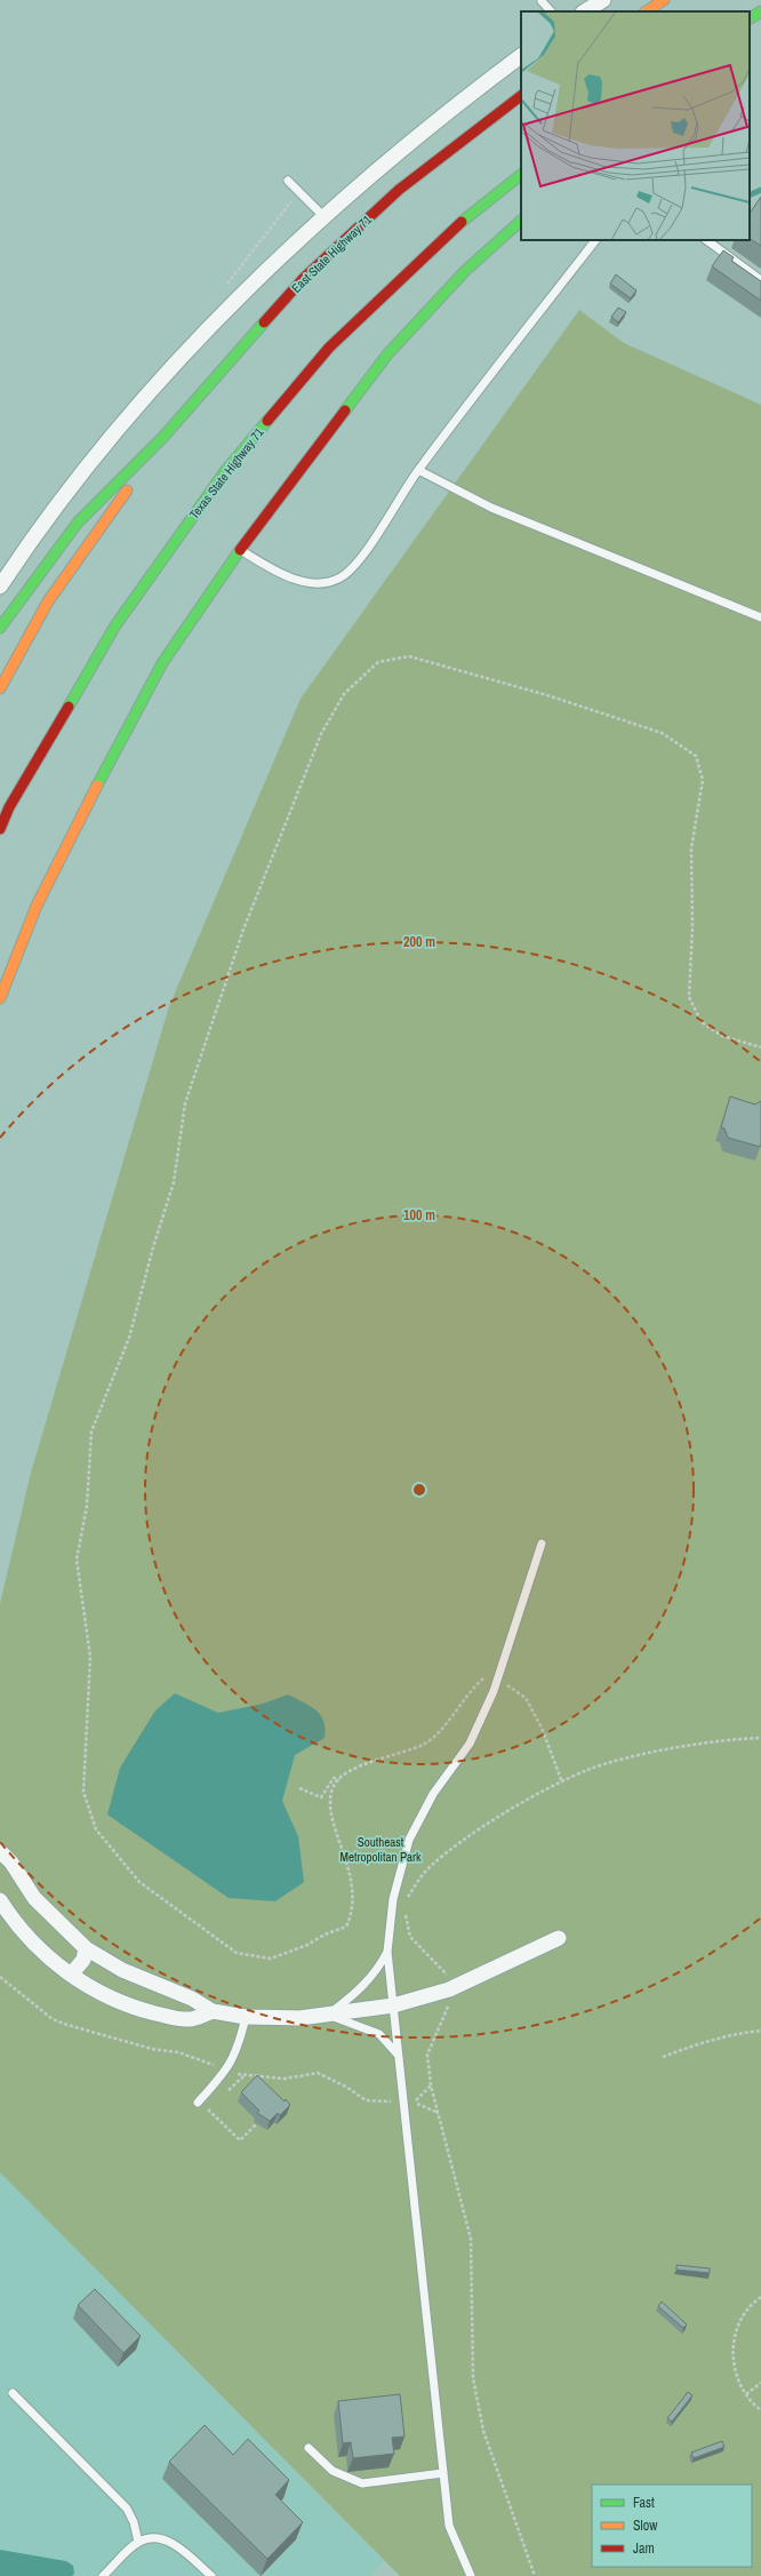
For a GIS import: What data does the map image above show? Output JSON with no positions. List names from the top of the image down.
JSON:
{
  "streets": {
    "main road": ["East State Highway 71", "Texas State Highway 71"]
  },
  "parks": ["Southeast Metropolitan Park"],
  "legend": ["Fast", "Slow", "Jam"],
  "rings": ["200 m", "100 m"]
}
